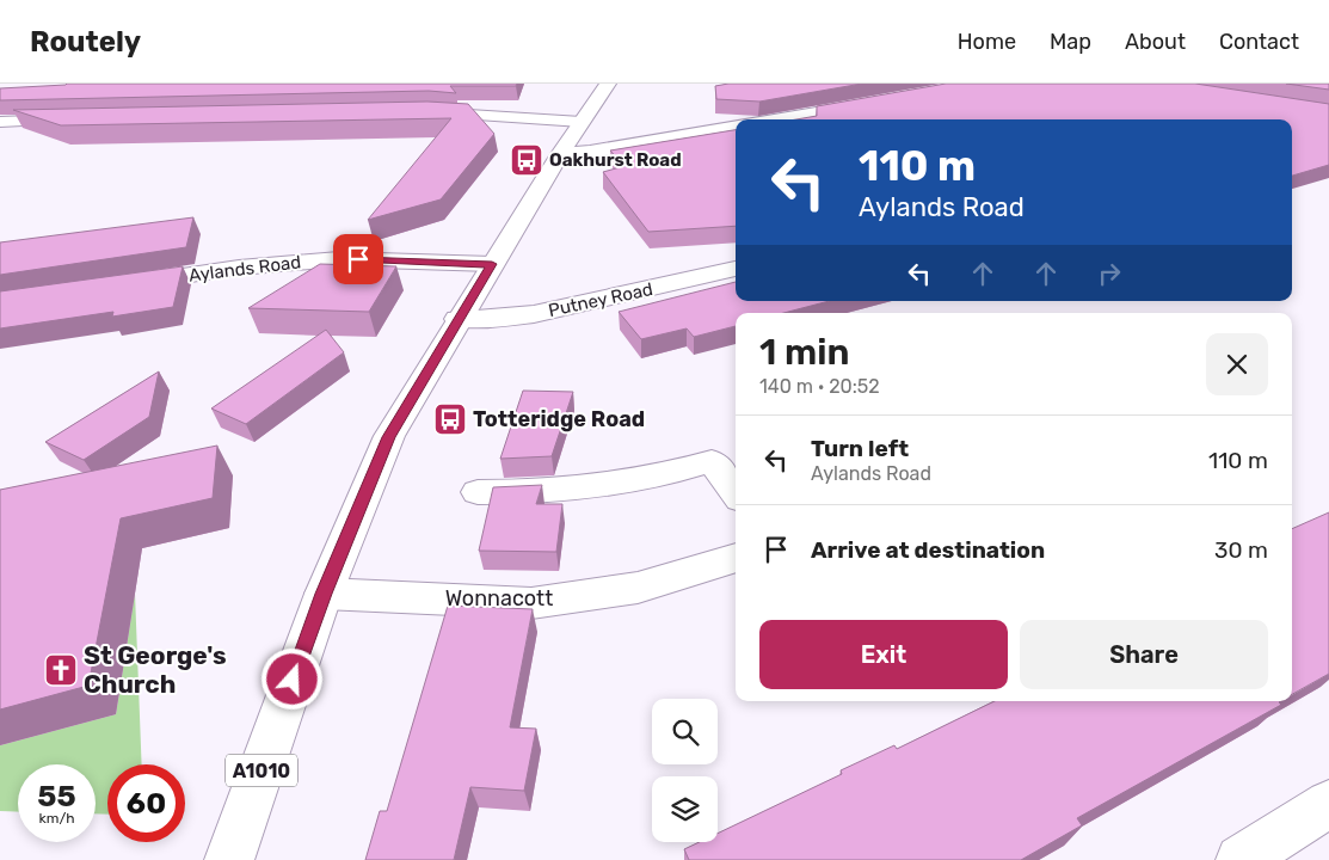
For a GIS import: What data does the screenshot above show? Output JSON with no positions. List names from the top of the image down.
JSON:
{
  "streets": {
    "street": [
      "Aylands Road",
      "Putney Road",
      "Wonnacott",
      "A1010"
    ]
  },
  "crossings": [
    ["Aylands Road", "A1010"],
    ["Putney Road", "A1010"],
    ["Wonnacott", "A1010"]
  ],
  "places": {
    "bus stop": ["Oakhurst Road", "Totteridge Road"],
    "church": ["St George's Church"]
  },
  "page": {
    "header": "Routely",
    "nav": [
      "Home",
      "Map",
      "About",
      "Contact"
    ],
    "turn": ["110 m", "Aylands Road"],
    "heading": ["1 min", "140 m · 20:52"],
    "list": [
      {
        "name": "Turn left",
        "note": "Aylands Road",
        "value": "110 m"
      },
      {
        "name": "Arrive at destination",
        "value": "30 m"
      }
    ],
    "buttons": ["Exit", "Share"],
    "speed": "55 km/h",
    "limit": "60"
  }
}
